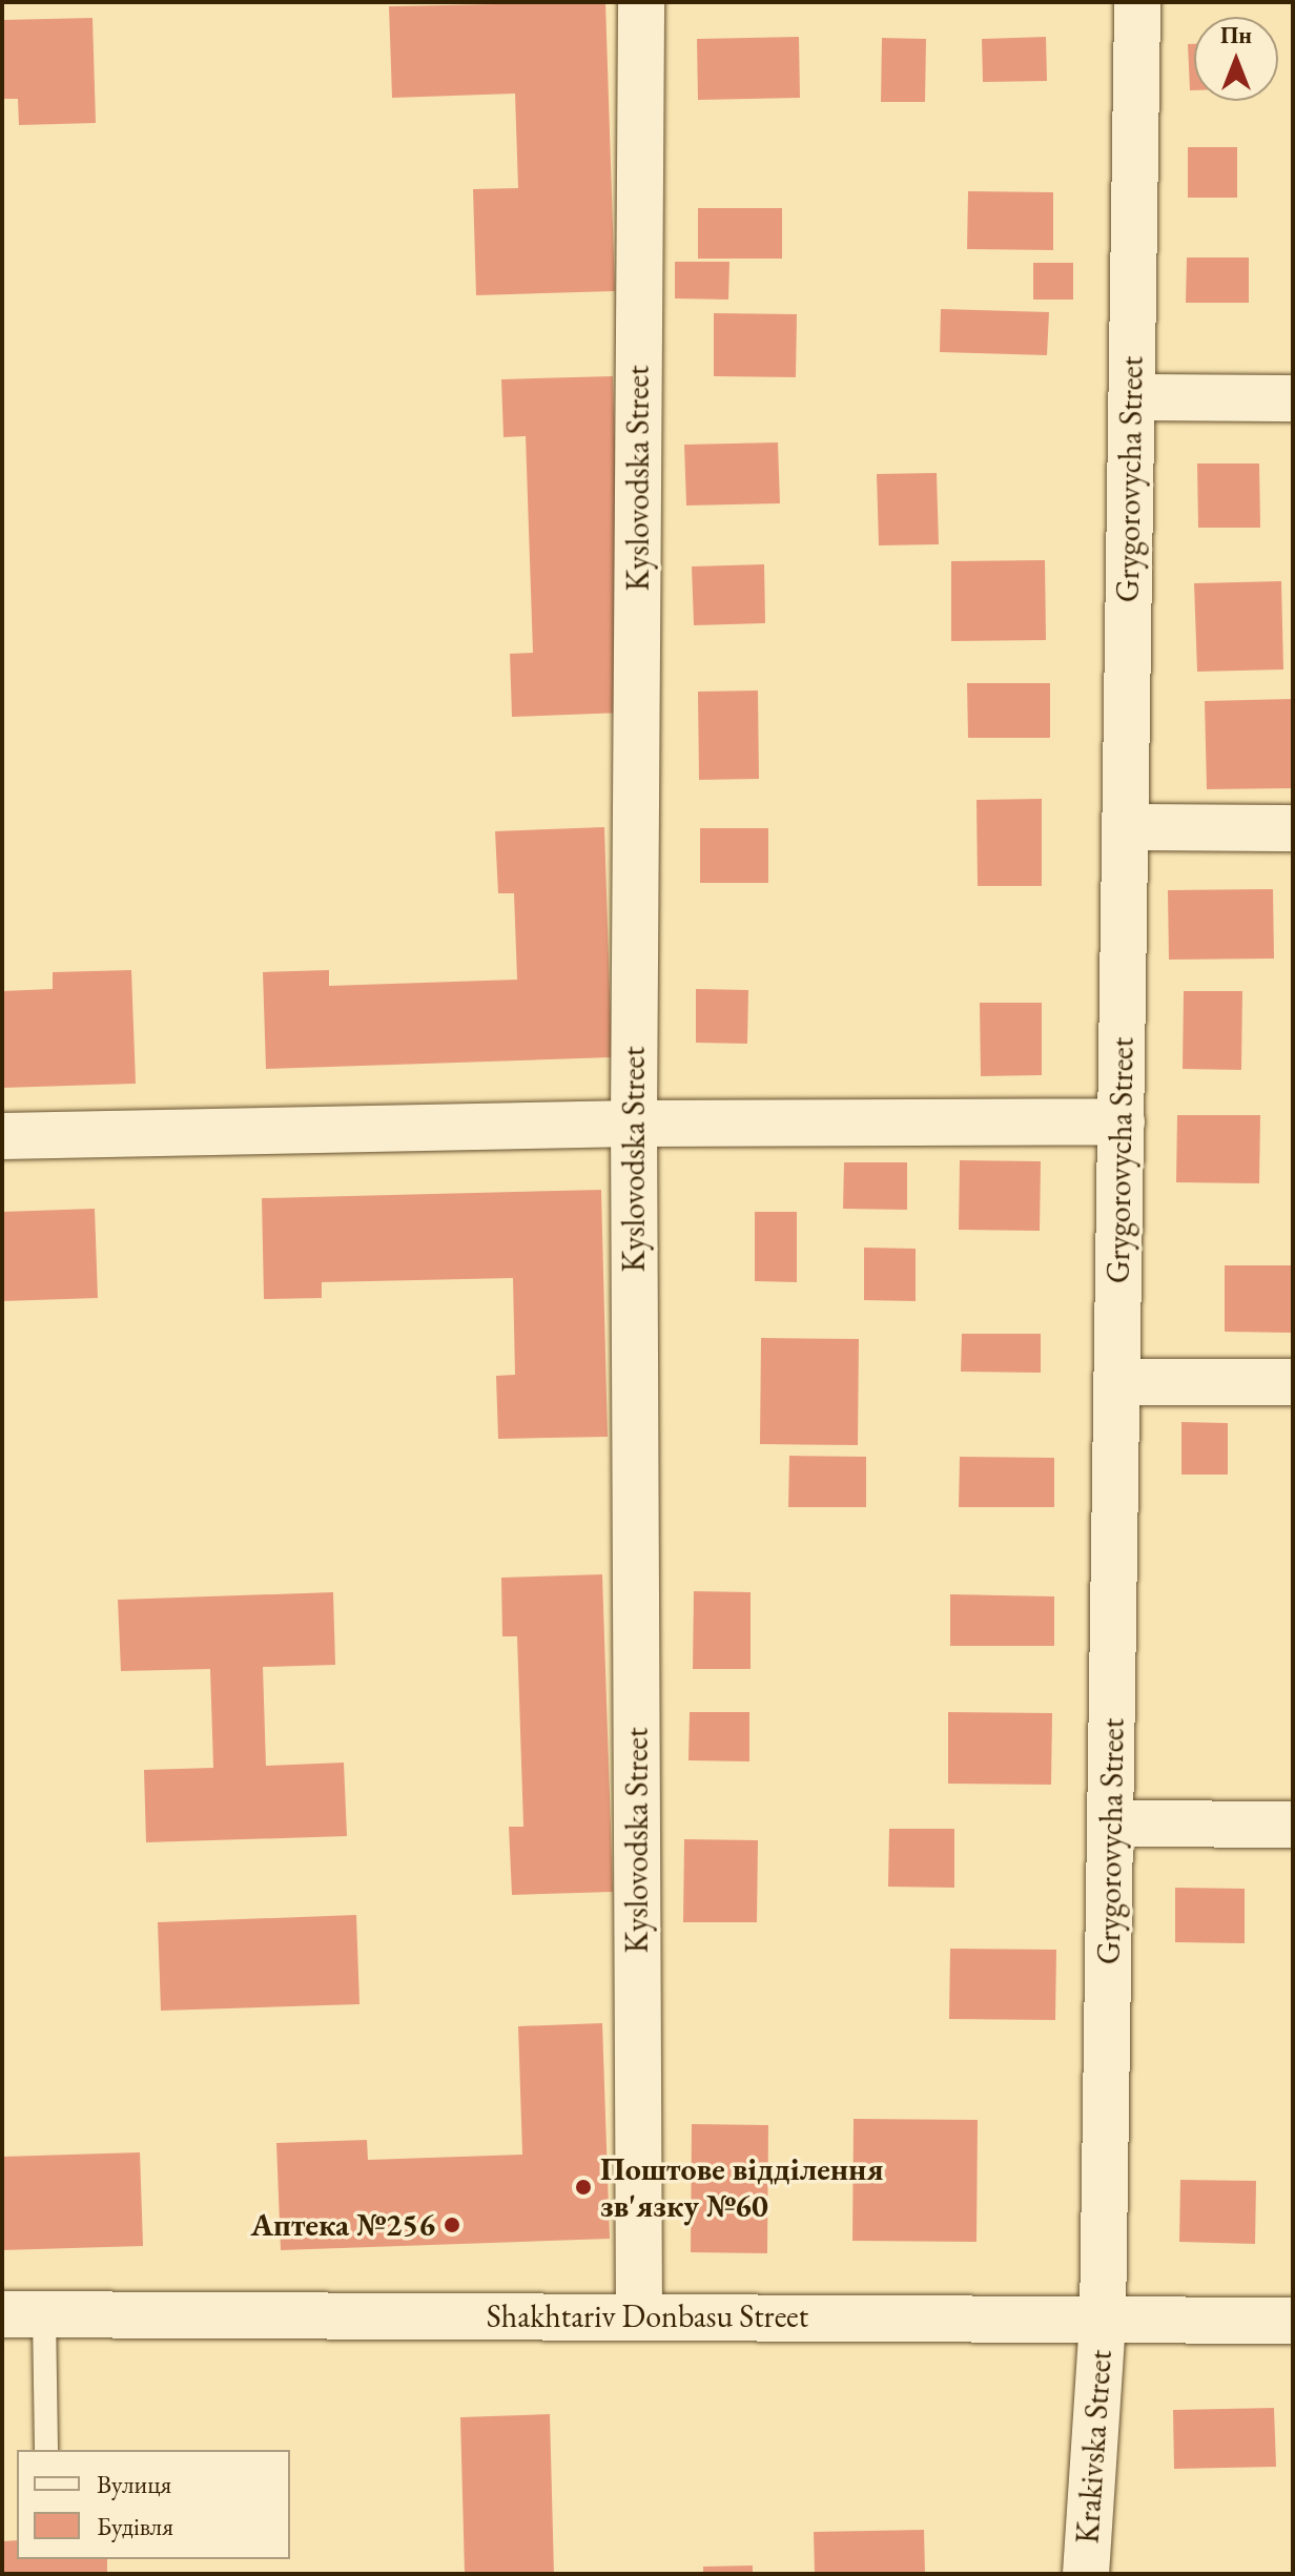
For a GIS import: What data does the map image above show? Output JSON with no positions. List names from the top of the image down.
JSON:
{
  "streets": {
    "street": [
      "Kyslovodska Street",
      "Grygorovycha Street",
      "Shakhtariv Donbasu Street",
      "Krakivska Street"
    ]
  },
  "crossings": [
    ["Kyslovodska Street", "Shakhtariv Donbasu Street"],
    ["Grygorovycha Street", "Shakhtariv Donbasu Street"],
    ["Grygorovycha Street", "Krakivska Street"],
    ["Shakhtariv Donbasu Street", "Krakivska Street"]
  ],
  "places": ["Поштове відділення зв'язку №60", "Аптека №256"],
  "legend": ["Вулиця", "Будівля"],
  "north": "top"
}
